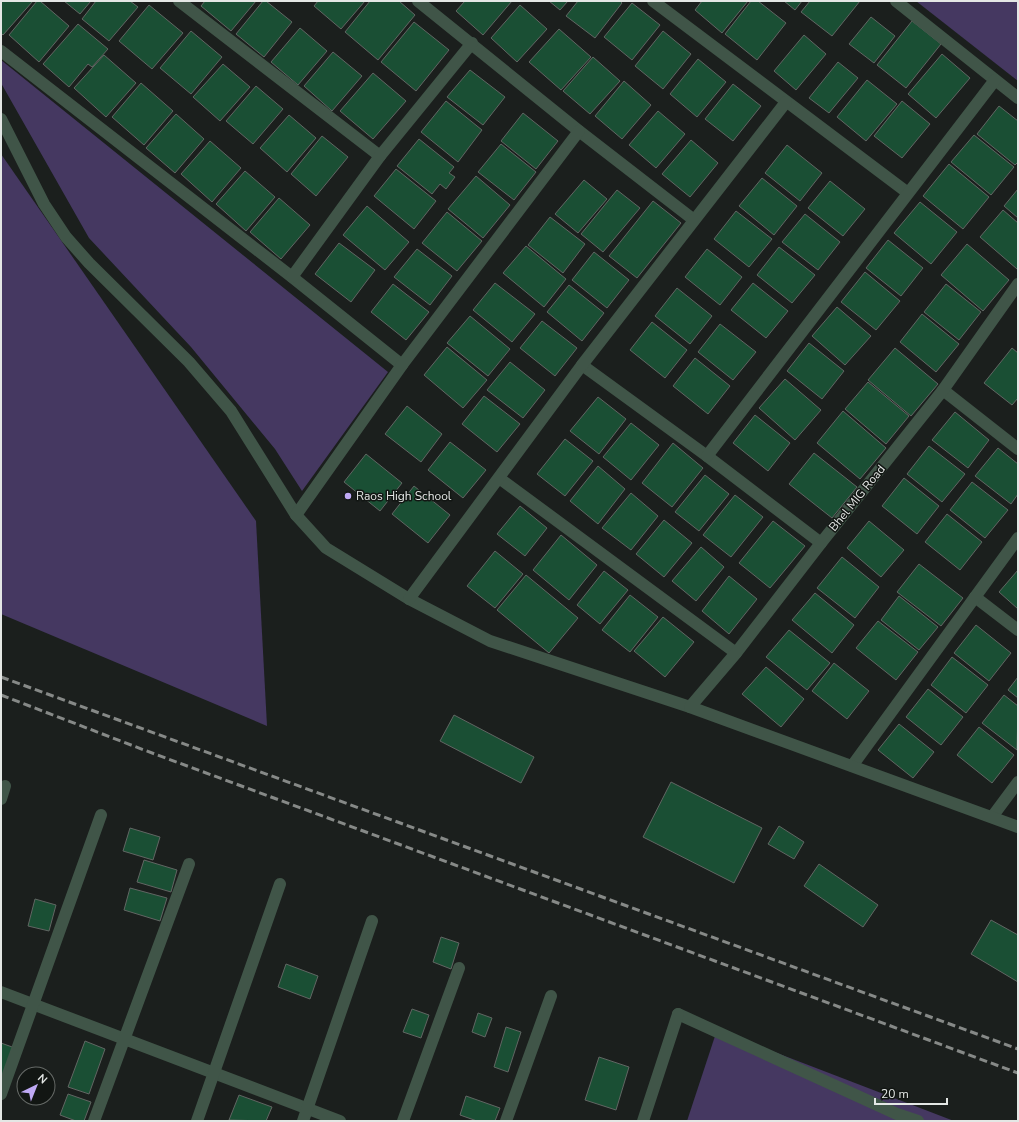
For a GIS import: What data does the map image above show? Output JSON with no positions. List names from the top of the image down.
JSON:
{
  "streets": {
    "street": ["Bhel MIG Road"]
  },
  "places": ["Raos High School"],
  "scale_bar": "20 m",
  "north": "top right"
}
